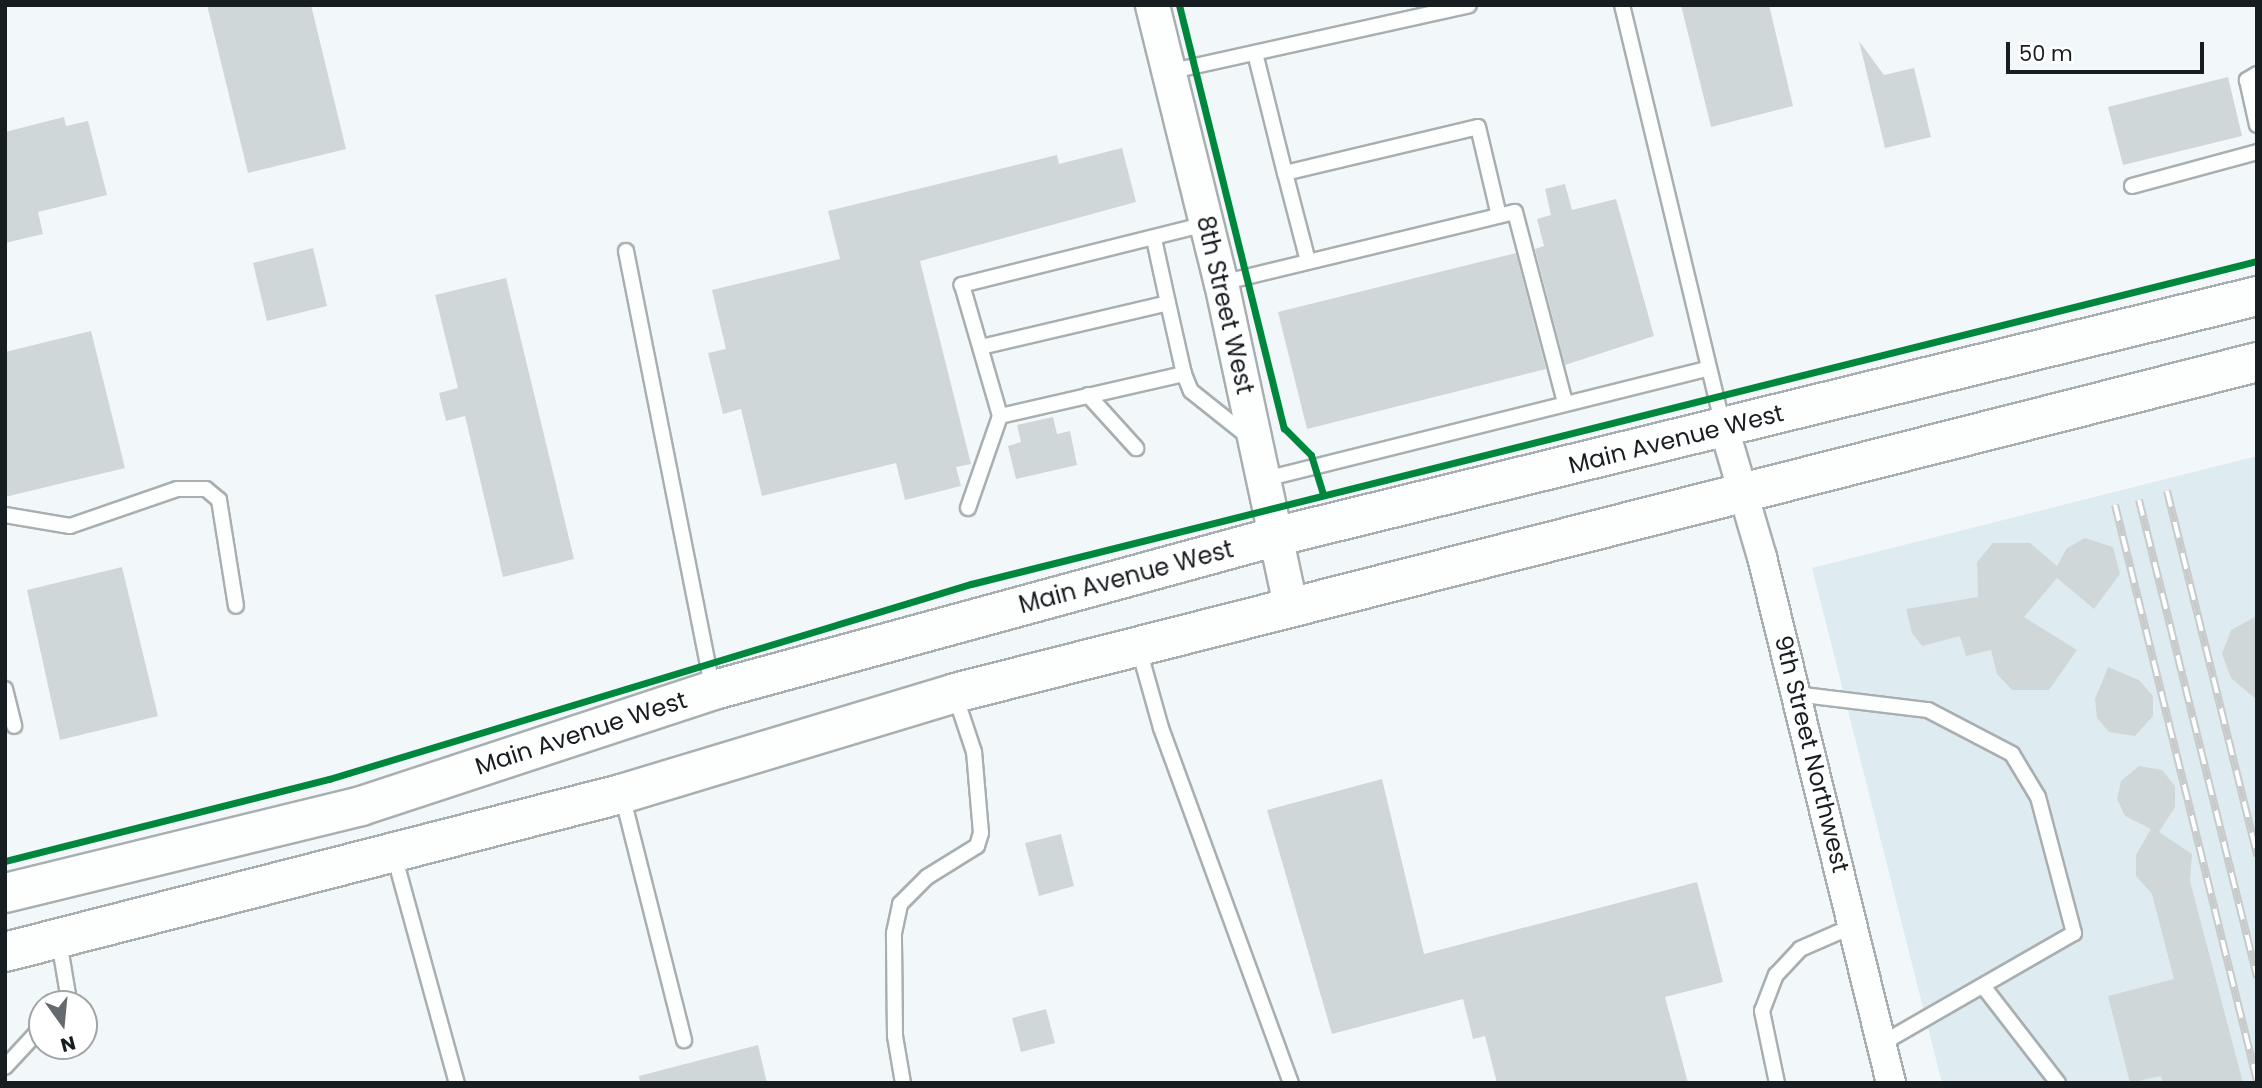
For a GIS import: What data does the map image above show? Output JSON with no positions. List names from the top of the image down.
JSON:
{
  "streets": {
    "main road": ["Main Avenue West"],
    "street": ["8th Street West", "9th Street Northwest"]
  },
  "crossings": [
    ["8th Street West", "Main Avenue West"],
    ["Main Avenue West", "9th Street Northwest"]
  ],
  "scale_bar": "50 m",
  "north": "bottom"
}
